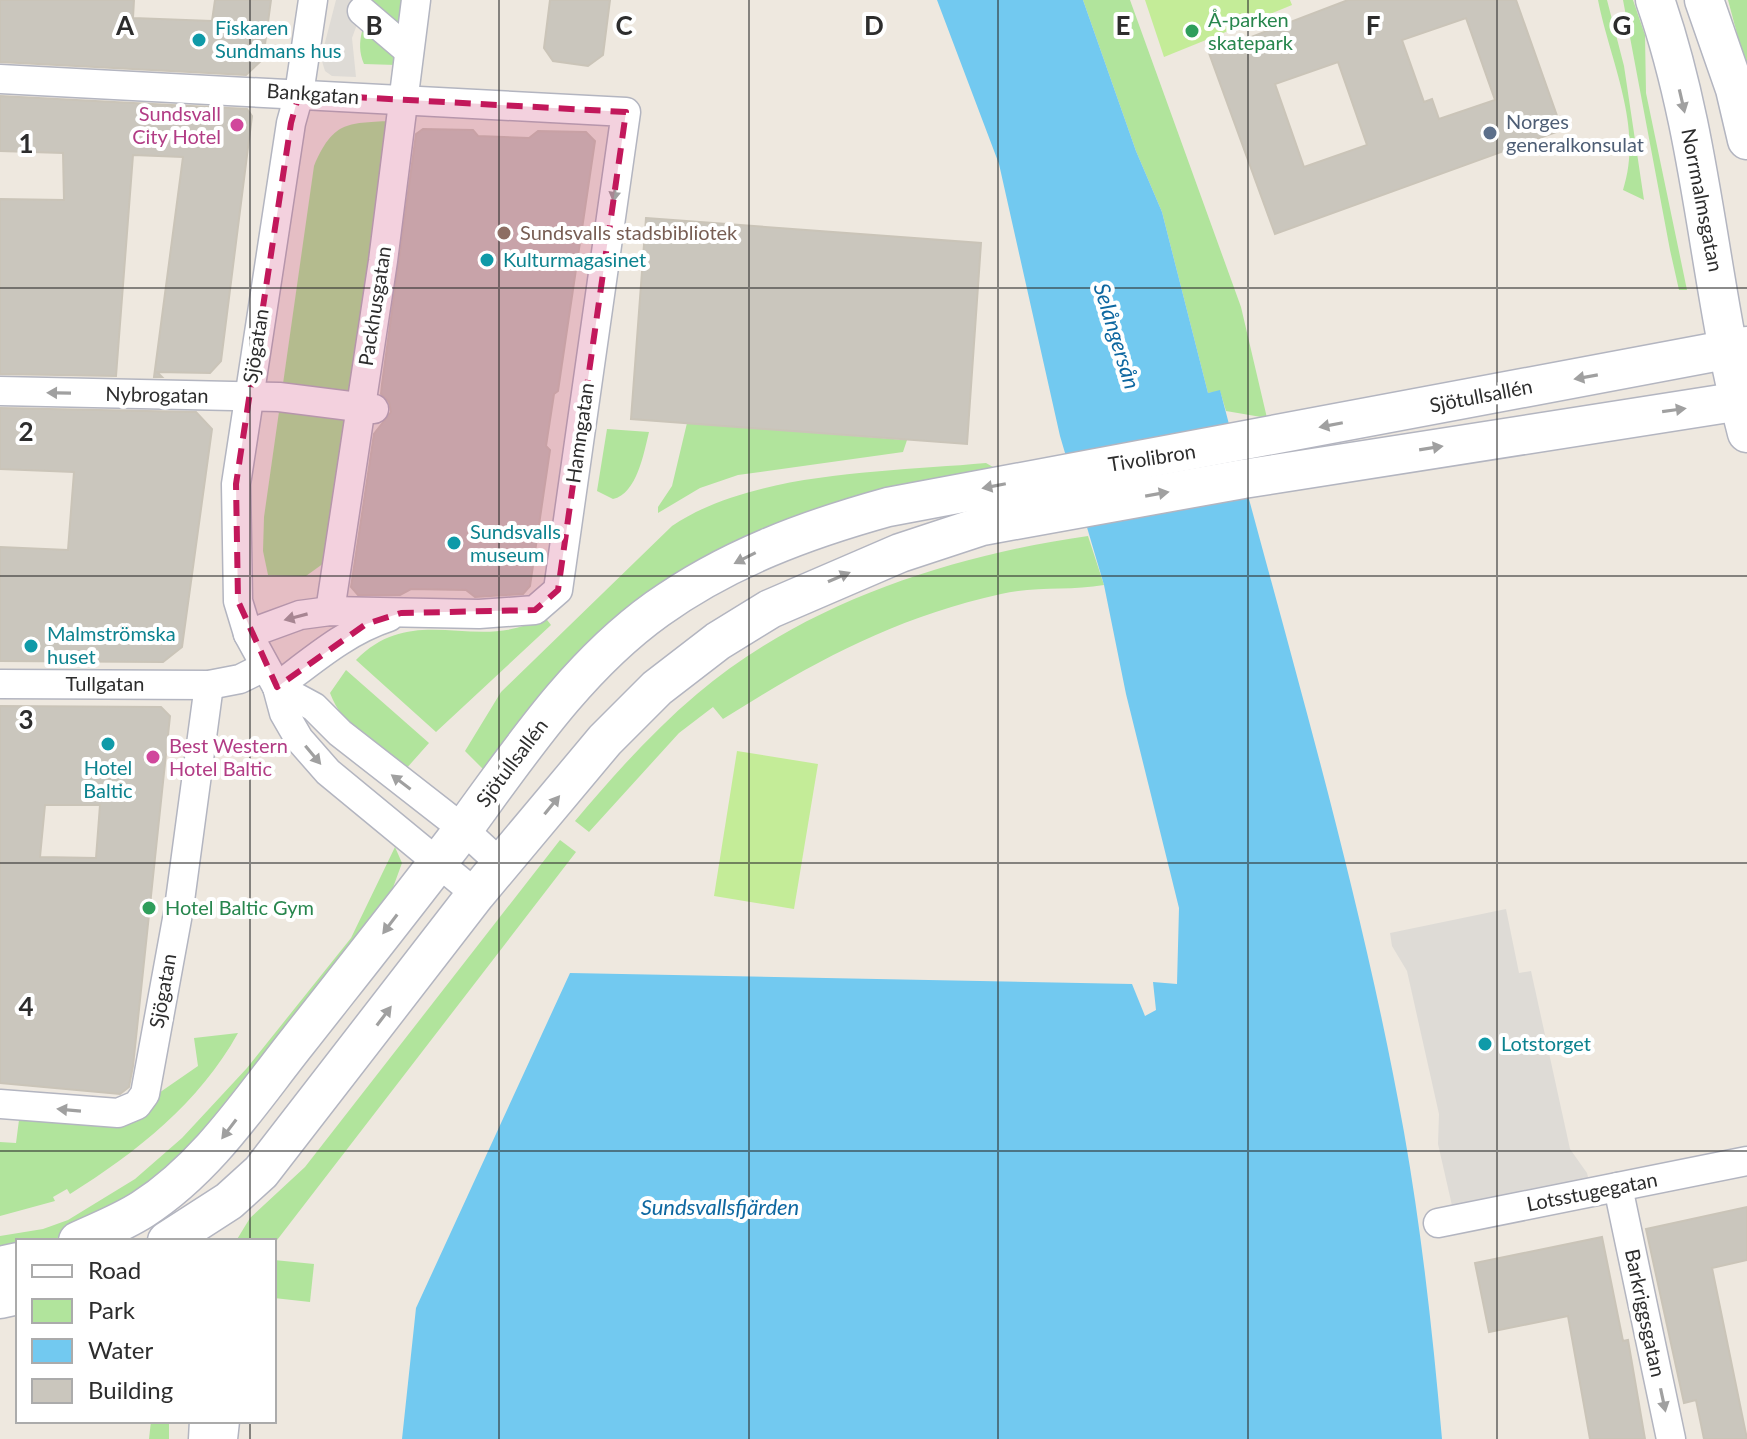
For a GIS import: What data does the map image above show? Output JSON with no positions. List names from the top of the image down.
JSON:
{
  "streets": {
    "main road": ["Norrmalmsgatan", "Sjötullsallén", "Tivolibron"],
    "street": [
      "Bankgatan",
      "Packhusgatan",
      "Sjögatan",
      "Nybrogatan",
      "Hamngatan",
      "Tullgatan",
      "Lotsstugegatan",
      "Barkriggsgatan"
    ]
  },
  "crossings": [
    ["Bankgatan", "Packhusgatan"],
    ["Bankgatan", "Sjögatan"],
    ["Bankgatan", "Hamngatan"],
    ["Norrmalmsgatan", "Sjötullsallén"],
    ["Packhusgatan", "Nybrogatan"],
    ["Packhusgatan", "Hamngatan"],
    ["Sjögatan", "Nybrogatan"],
    ["Sjögatan", "Sjötullsallén"],
    ["Sjögatan", "Hamngatan"],
    ["Sjögatan", "Tullgatan"],
    ["Sjötullsallén", "Tivolibron"],
    ["Hamngatan", "Tullgatan"],
    ["Lotsstugegatan", "Barkriggsgatan"]
  ],
  "one_way": ["Nybrogatan", "Hamngatan", "Barkriggsgatan"],
  "water": ["Selångersån", "Sundsvallsfjärden"],
  "places": [
    "Å-parken skatepark",
    "Fiskaren Sundmans hus",
    "Sundsvall City Hotel",
    "Norges generalkonsulat",
    "Sundsvalls stadsbibliotek",
    "Kulturmagasinet",
    "Sundsvalls museum",
    "Malmströmska huset",
    "Hotel Baltic",
    "Best Western Hotel Baltic",
    "Hotel Baltic Gym",
    "Lotstorget"
  ],
  "legend": [
    "Road",
    "Park",
    "Water",
    "Building"
  ],
  "grid": {
    "columns": [
      "A",
      "B",
      "C",
      "D",
      "E",
      "F",
      "G"
    ],
    "rows": [
      "1",
      "2",
      "3",
      "4"
    ]
  }
}
